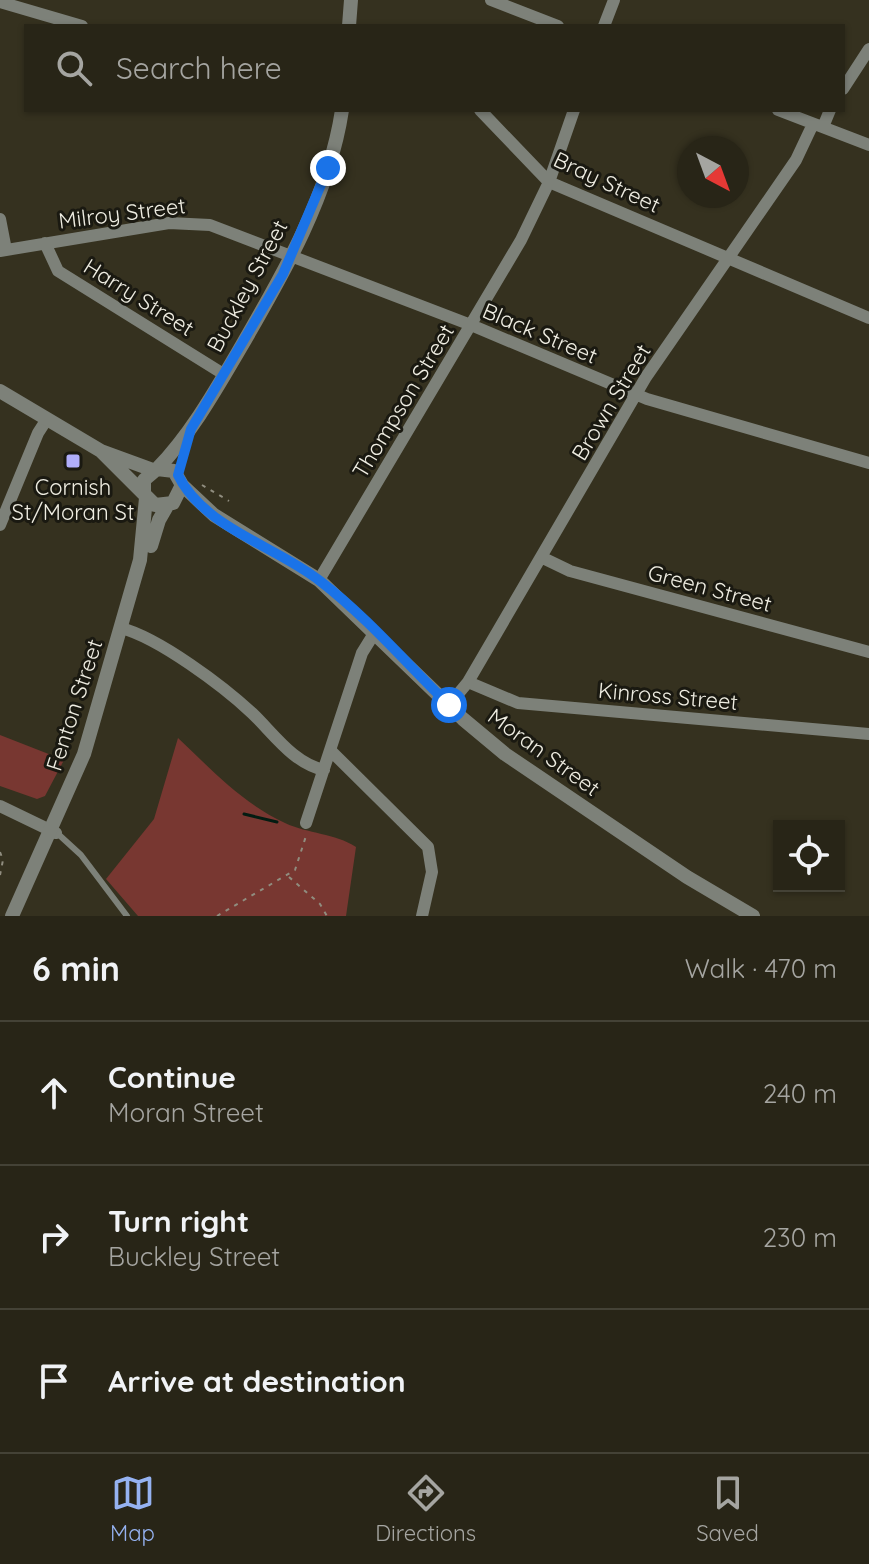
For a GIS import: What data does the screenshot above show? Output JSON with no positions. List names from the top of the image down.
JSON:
{
  "streets": {
    "street": [
      "Bray Street",
      "Milroy Street",
      "Buckley Street",
      "Harry Street",
      "Black Street",
      "Thompson Street",
      "Brown Street",
      "Green Street",
      "Kinross Street",
      "Fenton Street",
      "Moran Street"
    ]
  },
  "crossings": [
    ["Bray Street", "Thompson Street"],
    ["Bray Street", "Brown Street"],
    ["Milroy Street", "Buckley Street"],
    ["Milroy Street", "Harry Street"],
    ["Milroy Street", "Black Street"],
    ["Buckley Street", "Harry Street"],
    ["Buckley Street", "Black Street"],
    ["Buckley Street", "Fenton Street"],
    ["Buckley Street", "Moran Street"],
    ["Black Street", "Thompson Street"],
    ["Black Street", "Brown Street"],
    ["Thompson Street", "Moran Street"],
    ["Brown Street", "Green Street"],
    ["Brown Street", "Kinross Street"],
    ["Brown Street", "Moran Street"],
    ["Fenton Street", "Moran Street"]
  ],
  "places": {
    "transit": ["Cornish St/Moran St"]
  },
  "north": "bottom right",
  "page": {
    "search": "Search here",
    "heading": ["6 min", "Walk · 470 m"],
    "list": [
      ["Continue", "Moran Street", "240 m"],
      ["Turn right", "Buckley Street", "230 m"],
      "Arrive at destination"
    ],
    "nav": ["Map", "Directions", "Saved"]
  }
}
